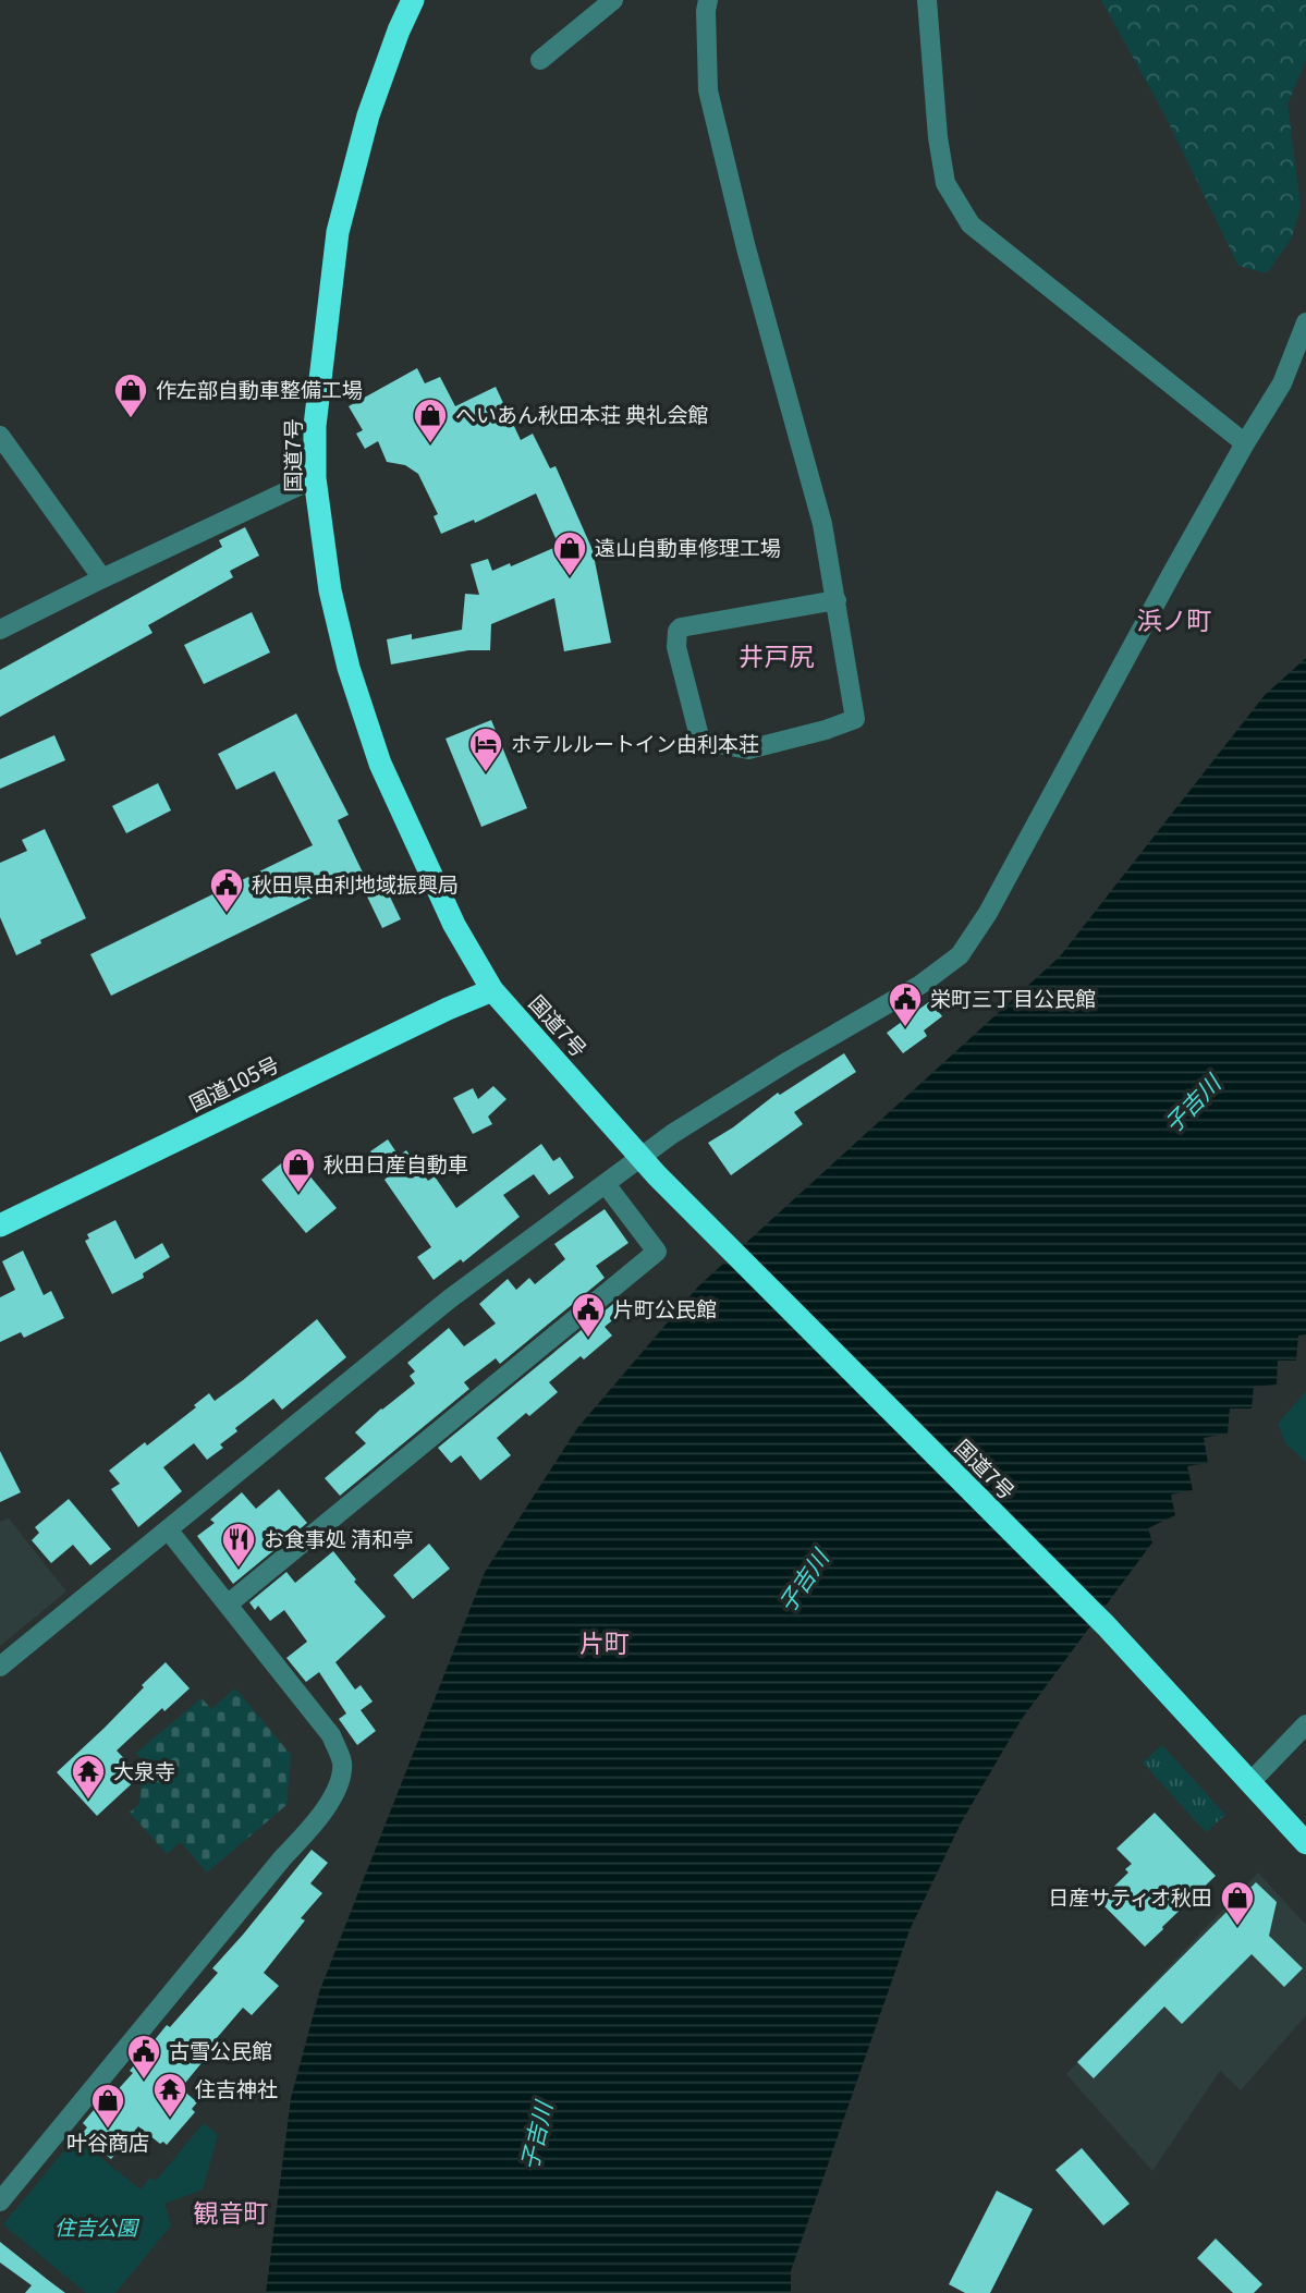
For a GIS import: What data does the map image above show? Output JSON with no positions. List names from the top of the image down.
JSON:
{
  "streets": {
    "highway": ["国道7号", "国道105号"]
  },
  "crossings": [
    ["国道7号", "国道105号"]
  ],
  "districts": [
    "浜ノ町",
    "井戸尻",
    "片町",
    "観音町"
  ],
  "water": ["子吉川"],
  "parks": ["住吉公園"],
  "places": {
    "shop": [
      "作左部自動車整備工場",
      "へいあん秋田本荘 典礼会館",
      "遠山自動車修理工場",
      "秋田日産自動車",
      "日産サティオ秋田",
      "叶谷商店"
    ],
    "hotel": ["ホテルルートイン由利本荘"],
    "public building": [
      "秋田県由利地域振興局",
      "栄町三丁目公民館",
      "片町公民館",
      "古雪公民館"
    ],
    "restaurant": ["お食事処 清和亭"],
    "temple": ["大泉寺", "住吉神社"]
  }
}
